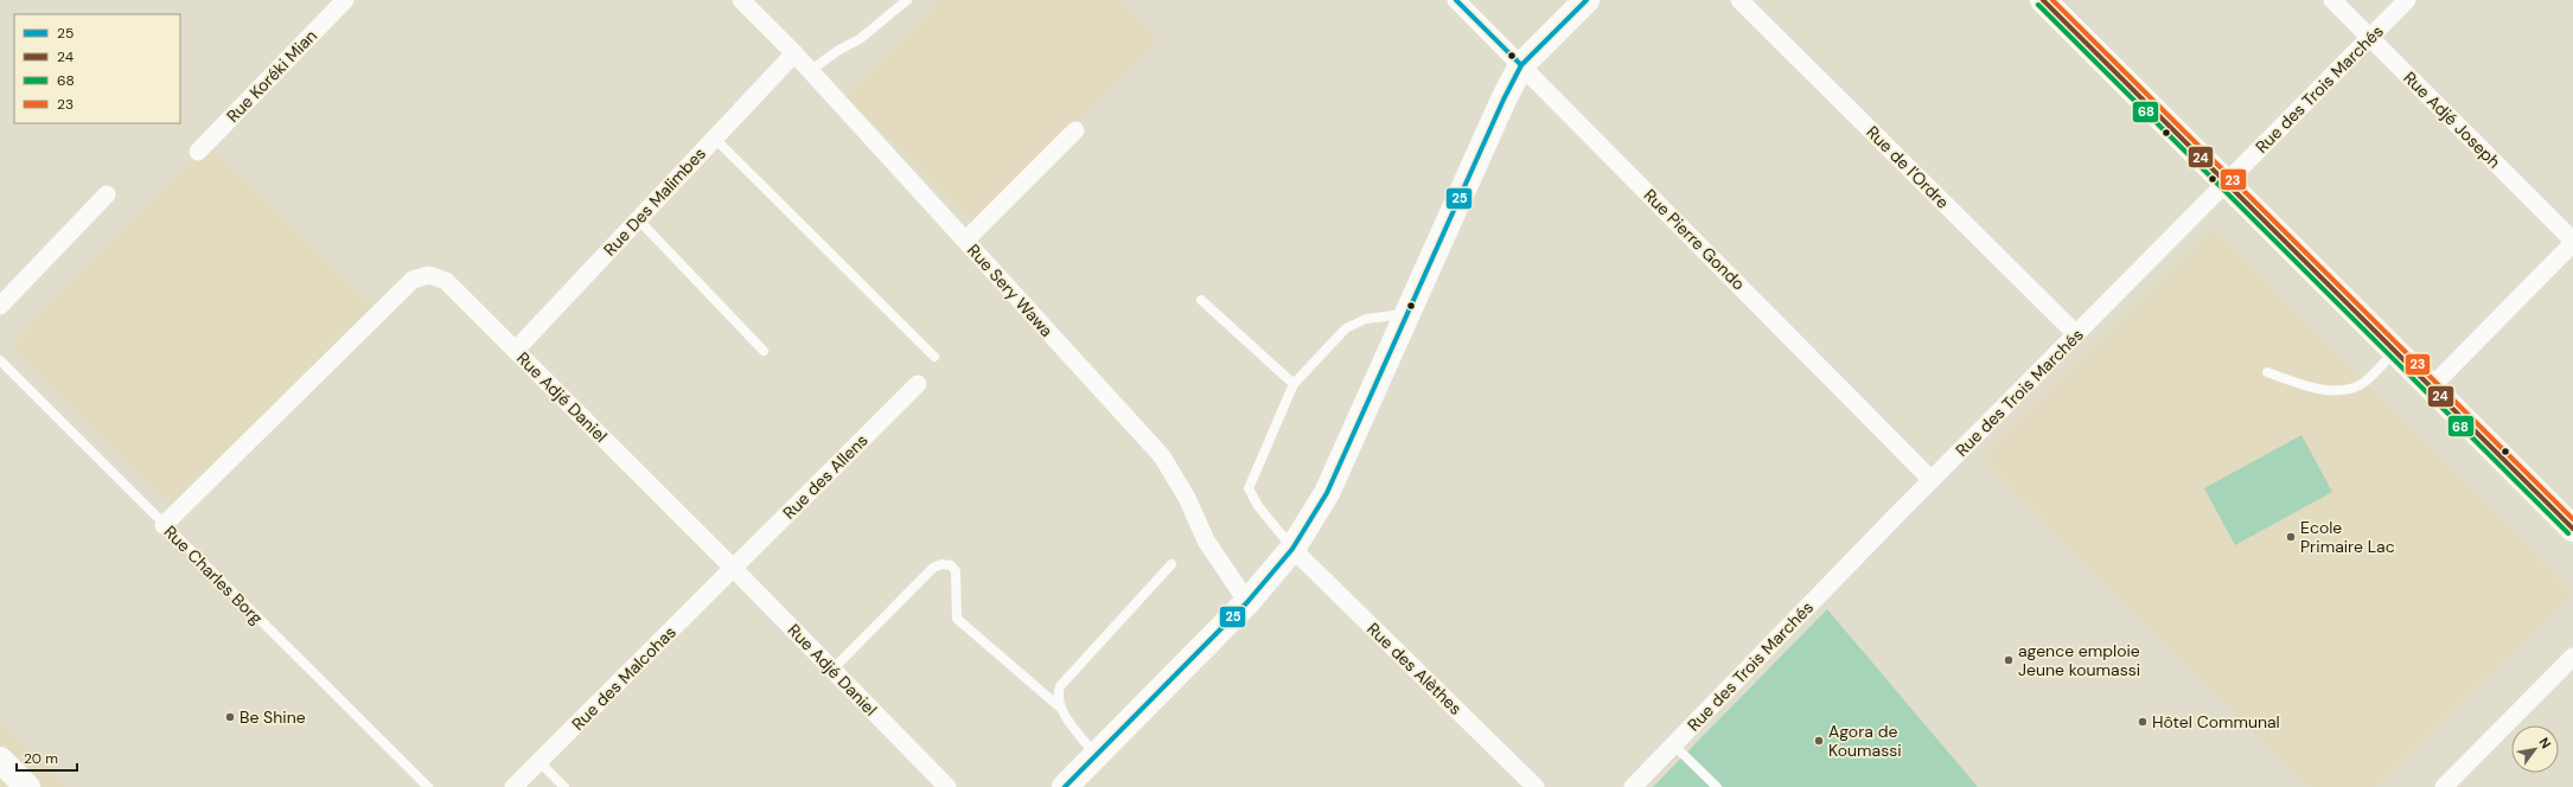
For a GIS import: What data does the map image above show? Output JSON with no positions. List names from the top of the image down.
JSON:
{
  "streets": {
    "street": [
      "Rue Koréki Mian",
      "Rue des Trois Marchés",
      "Rue Adjé Joseph",
      "Rue de l'Ordre",
      "Rue Des Malimbes",
      "Rue Pierre Gondo",
      "Rue Sery Wawa",
      "Rue Adjé Daniel",
      "Rue des Allens",
      "Rue des Alèthes",
      "Rue des Malcohas"
    ],
    "lane": ["Rue Charles Borg"]
  },
  "crossings": [
    ["Rue des Trois Marchés", "Rue Adjé Joseph"],
    ["Rue des Trois Marchés", "Rue de l'Ordre"],
    ["Rue des Trois Marchés", "Rue Pierre Gondo"],
    ["Rue Des Malimbes", "Rue Sery Wawa"],
    ["Rue Des Malimbes", "Rue Adjé Daniel"],
    ["Rue Adjé Daniel", "Rue des Allens"],
    ["Rue Adjé Daniel", "Rue Charles Borg"],
    ["Rue Adjé Daniel", "Rue des Malcohas"],
    ["Rue des Allens", "Rue des Malcohas"]
  ],
  "places": [
    "Ecole Primaire Lac",
    "agence emploie Jeune koumassi",
    "Be Shine",
    "Hôtel Communal",
    "Agora de Koumassi"
  ],
  "lines": [
    "transit line 25",
    "transit line 24",
    "transit line 23",
    "transit line 68"
  ],
  "legend": [
    "25",
    "24",
    "68",
    "23"
  ],
  "scale_bar": "20 m",
  "north": "top right"
}
